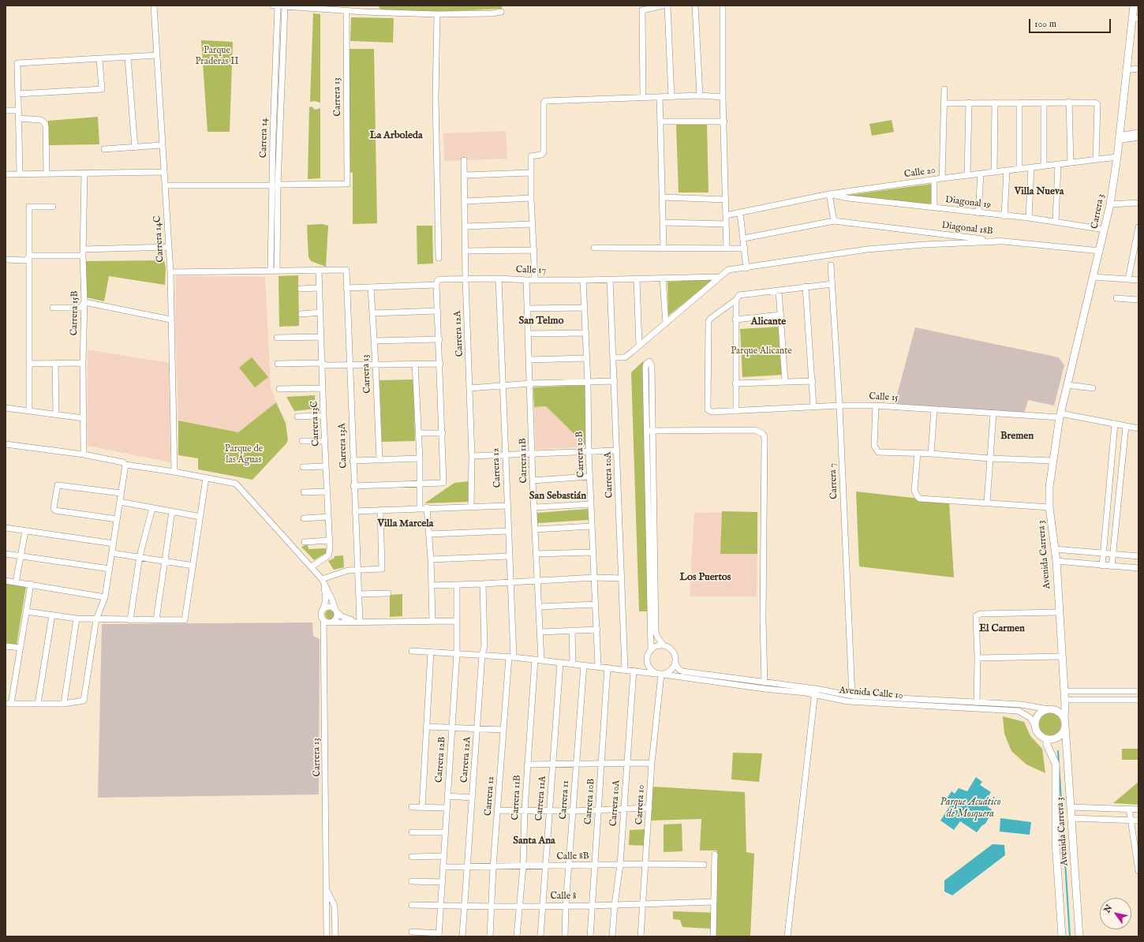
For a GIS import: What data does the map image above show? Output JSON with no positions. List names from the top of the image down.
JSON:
{
  "streets": {
    "main road": ["Carrera 3", "Avenida Carrera 3"],
    "street": [
      "Carrera 13",
      "Carrera 14",
      "Calle 20",
      "Diagonal 19",
      "Diagonal 18B",
      "Carrera 14C",
      "Calle 17",
      "Carrera 15B",
      "Carrera 12A",
      "Calle 15",
      "Carrera 13C",
      "Carrera 13A",
      "Carrera 10B",
      "Carrera 11B",
      "Carrera 12",
      "Carrera 10A",
      "Carrera 7",
      "Avenida Calle 10",
      "Carrera 12B",
      "Carrera 11A",
      "Carrera 11",
      "Carrera 10",
      "Calle 8B",
      "Calle 8"
    ]
  },
  "crossings": [
    ["Carrera 13", "Carrera 14"],
    ["Carrera 13", "Calle 17"],
    ["Calle 20", "Diagonal 19"],
    ["Calle 20", "Carrera 3"],
    ["Diagonal 19", "Carrera 3"],
    ["Carrera 3", "Diagonal 18B"],
    ["Carrera 3", "Calle 15"],
    ["Carrera 3", "Avenida Carrera 3"],
    ["Calle 17", "Carrera 12A"],
    ["Calle 17", "Carrera 13A"],
    ["Calle 17", "Carrera 10B"],
    ["Calle 17", "Carrera 11B"],
    ["Calle 17", "Carrera 12"],
    ["Calle 17", "Carrera 10A"],
    ["Carrera 12A", "Avenida Calle 10"],
    ["Carrera 12A", "Calle 8B"],
    ["Carrera 12A", "Calle 8"],
    ["Calle 15", "Carrera 7"],
    ["Calle 15", "Avenida Carrera 3"],
    ["Carrera 13C", "Carrera 13A"],
    ["Carrera 10B", "Avenida Calle 10"],
    ["Carrera 10B", "Calle 8B"],
    ["Carrera 10B", "Calle 8"],
    ["Carrera 11B", "Avenida Calle 10"],
    ["Carrera 11B", "Calle 8B"],
    ["Carrera 11B", "Calle 8"],
    ["Carrera 12", "Avenida Calle 10"],
    ["Carrera 12", "Calle 8B"],
    ["Carrera 12", "Calle 8"],
    ["Carrera 10A", "Avenida Calle 10"],
    ["Carrera 10A", "Calle 8B"],
    ["Carrera 10A", "Calle 8"],
    ["Carrera 7", "Avenida Calle 10"],
    ["Avenida Carrera 3", "Avenida Calle 10"],
    ["Avenida Calle 10", "Carrera 12B"],
    ["Avenida Calle 10", "Carrera 11A"],
    ["Avenida Calle 10", "Carrera 11"],
    ["Avenida Calle 10", "Carrera 10"],
    ["Carrera 12B", "Calle 8B"],
    ["Carrera 12B", "Calle 8"],
    ["Carrera 11A", "Calle 8B"],
    ["Carrera 11A", "Calle 8"],
    ["Carrera 11", "Calle 8B"],
    ["Carrera 11", "Calle 8"],
    ["Carrera 10", "Calle 8B"],
    ["Carrera 10", "Calle 8"]
  ],
  "districts": [
    "La Arboleda",
    "Villa Nueva",
    "San Telmo",
    "Alicante",
    "Bremen",
    "San Sebastián",
    "Villa Marcela",
    "Los Puertos",
    "El Carmen",
    "Santa Ana"
  ],
  "water": ["Parque Acuático de Mosquera"],
  "parks": ["Parque Praderas II", "Parque Alicante", "Parque de las Aguas"],
  "scale_bar": "100 m",
  "north": "top left"
}
